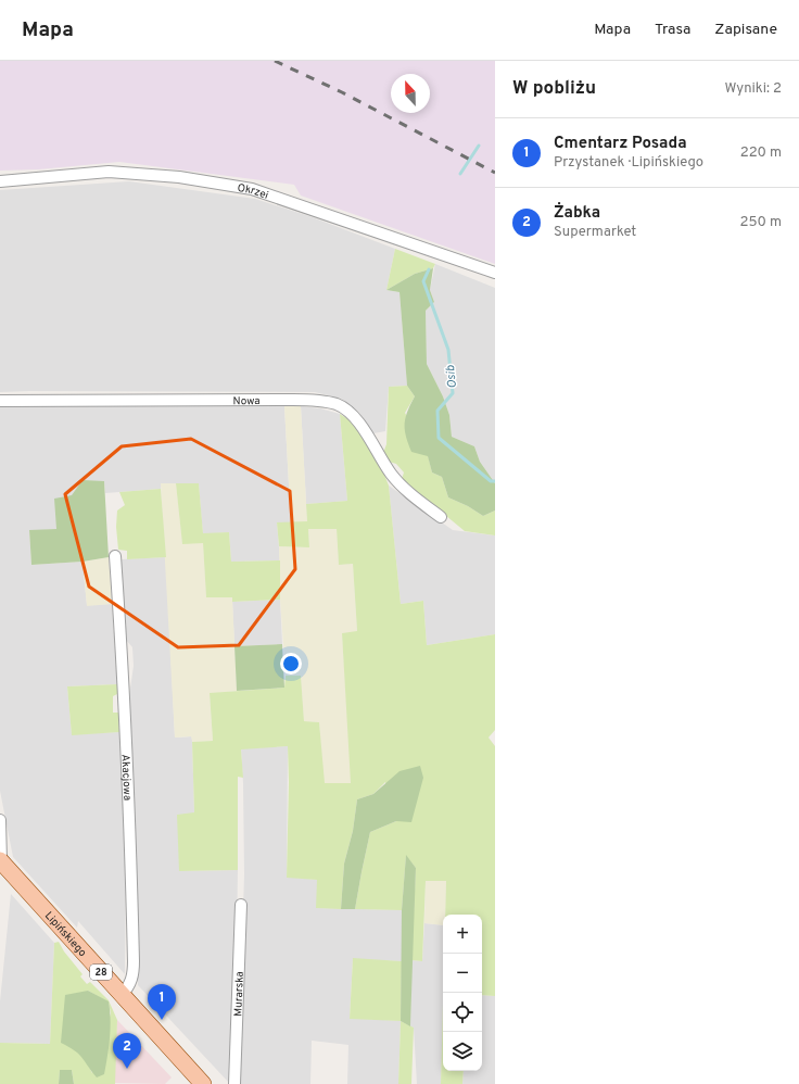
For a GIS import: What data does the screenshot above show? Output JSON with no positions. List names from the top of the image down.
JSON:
{
  "streets": {
    "main road": ["Lipińskiego", "28"],
    "street": [
      "Okrzei",
      "Nowa",
      "Akacjowa",
      "Murarska"
    ]
  },
  "crossings": [
    ["Akacjowa", "Lipińskiego"]
  ],
  "water": ["Osib"],
  "north": "top",
  "page": {
    "header": "Mapa",
    "nav": ["Mapa", "Trasa", "Zapisane"],
    "heading": ["W pobliżu", "Wyniki: 2"],
    "list": [
      {
        "mark": "1",
        "name": "Cmentarz Posada",
        "note": "Przystanek · Lipińskiego",
        "value": "220 m"
      },
      {
        "mark": "2",
        "name": "Żabka",
        "note": "Supermarket",
        "value": "250 m"
      }
    ],
    "map_buttons": ["+", "−"],
    "pins": ["1", "2"]
  }
}
